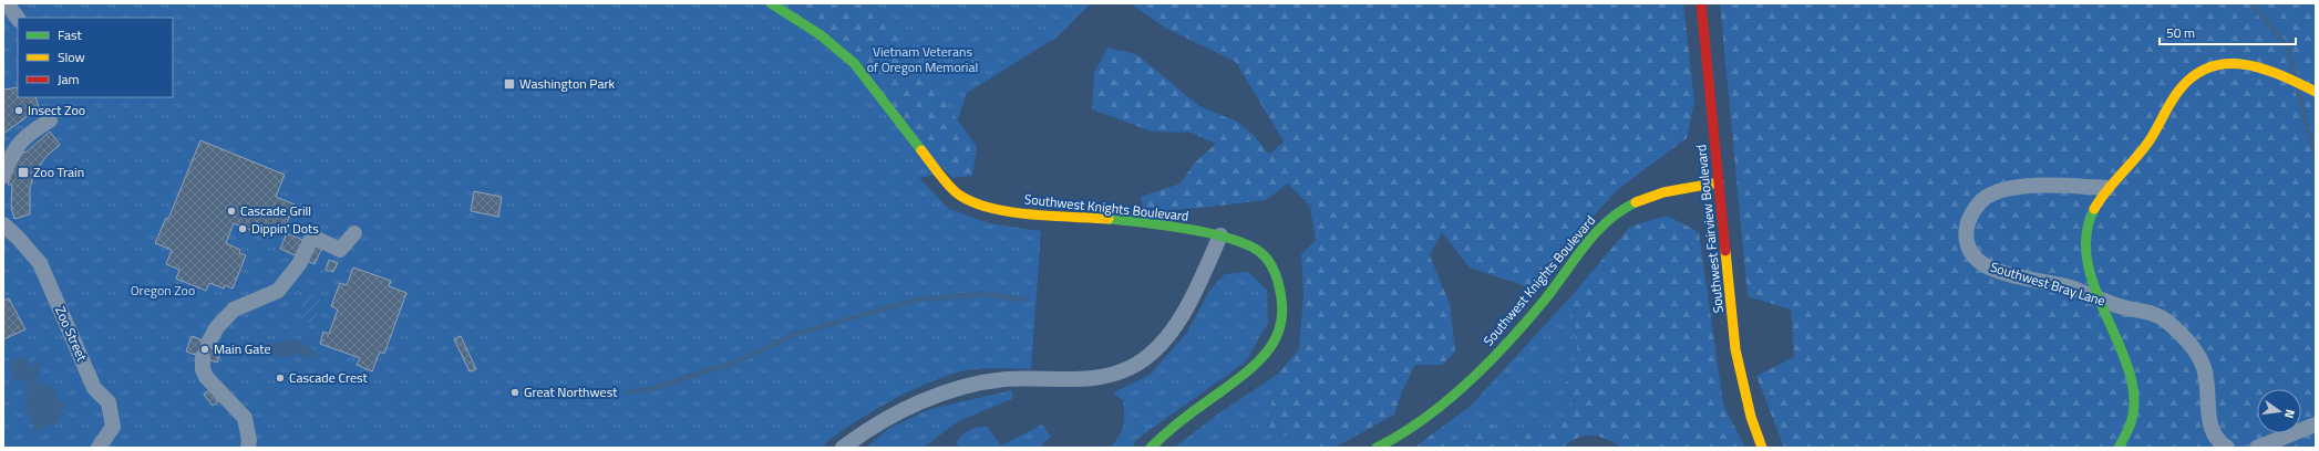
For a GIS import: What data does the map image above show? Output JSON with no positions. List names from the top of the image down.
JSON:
{
  "streets": {
    "street": [
      "Southwest Knights Boulevard",
      "Southwest Fairview Boulevard",
      "Southwest Bray Lane",
      "Zoo Street"
    ]
  },
  "crossings": [
    ["Southwest Knights Boulevard", "Southwest Fairview Boulevard"]
  ],
  "parks": ["Vietnam Veterans of Oregon Memorial", "Oregon Zoo"],
  "places": {
    "transit": ["Washington Park", "Zoo Train"],
    "other": [
      "Insect Zoo",
      "Cascade Grill",
      "Dippin' Dots",
      "Main Gate",
      "Cascade Crest",
      "Great Northwest"
    ]
  },
  "legend": ["Fast", "Slow", "Jam"],
  "scale_bar": "50 m",
  "north": "right"
}
